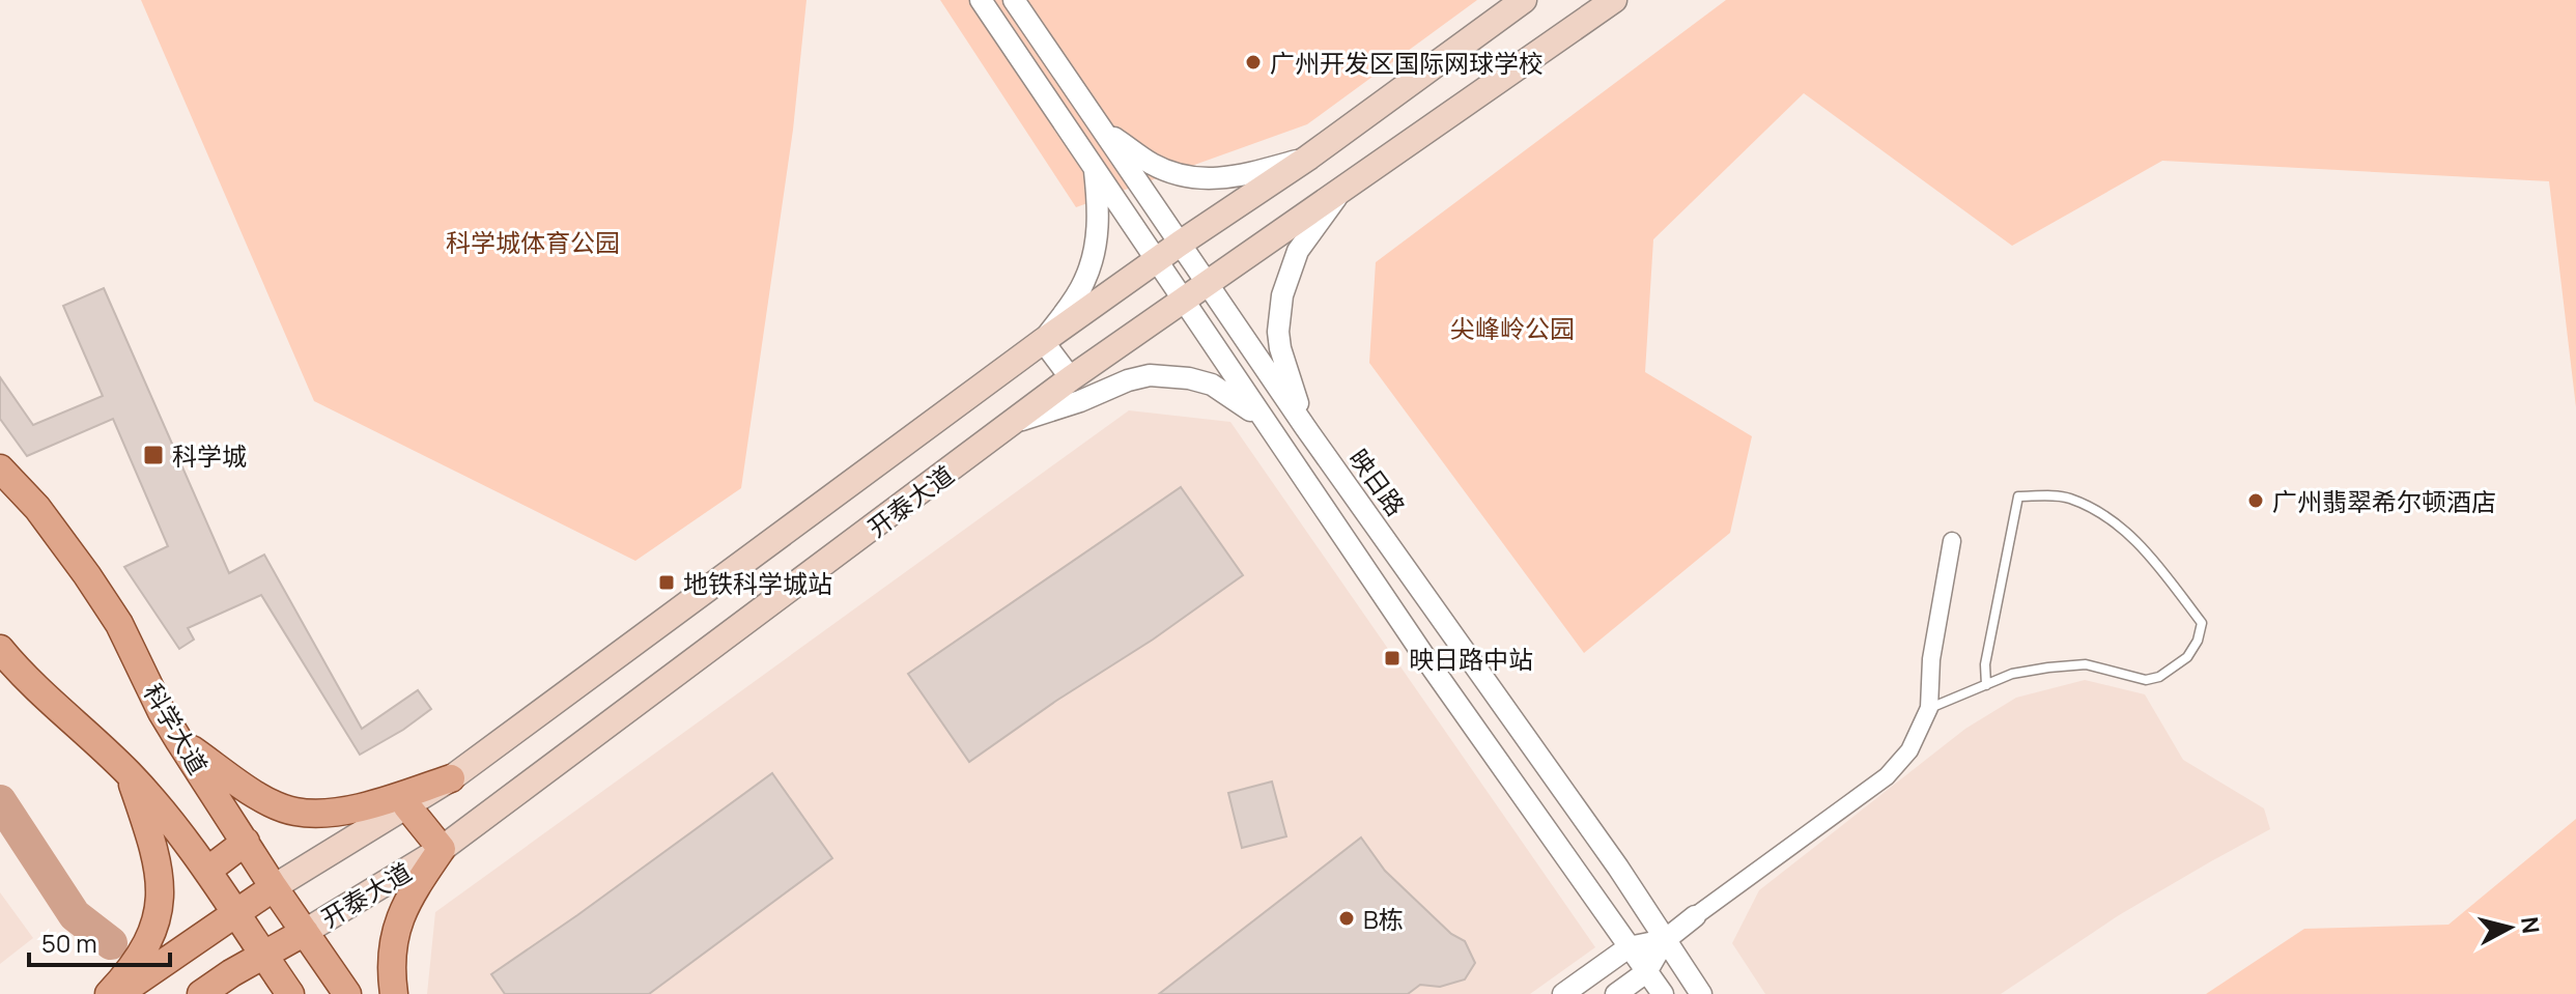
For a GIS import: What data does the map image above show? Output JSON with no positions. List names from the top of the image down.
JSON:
{
  "streets": {
    "main road": ["开泰大道", "科学大道"],
    "street": ["映日路"]
  },
  "crossings": [
    ["映日路", "开泰大道"],
    ["开泰大道", "科学大道"]
  ],
  "parks": ["科学城体育公园", "尖峰岭公园"],
  "places": {
    "other": ["广州开发区国际网球学校", "广州翡翠希尔顿酒店", "B栋"],
    "transit": ["科学城", "地铁科学城站", "映日路中站"]
  },
  "scale_bar": "50 m",
  "north": "right"
}
